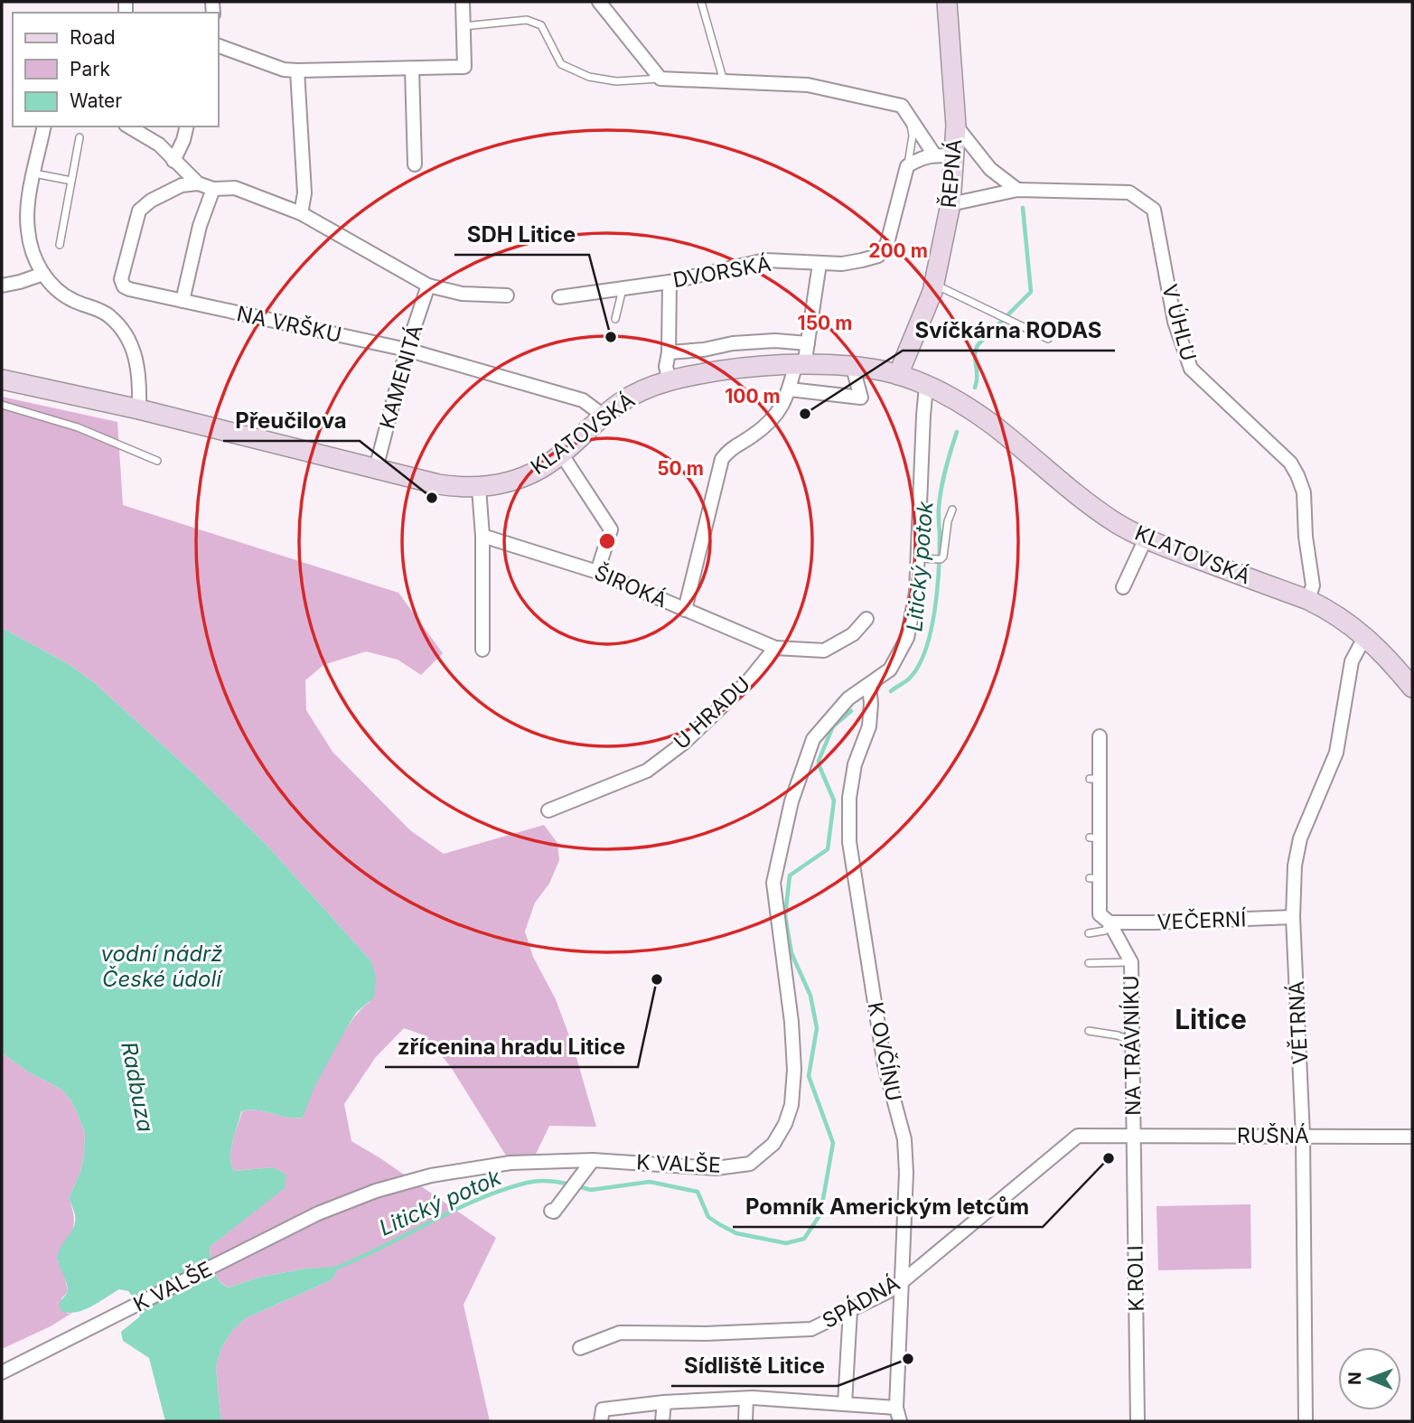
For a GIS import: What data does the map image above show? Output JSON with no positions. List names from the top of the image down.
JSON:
{
  "streets": {
    "main road": ["ŘEPNÁ", "KLATOVSKÁ"],
    "street": [
      "DVORSKÁ",
      "V ÚHLU",
      "NA VRŠKU",
      "KAMENITÁ",
      "ŠIROKÁ",
      "U HRADU",
      "VEČERNÍ",
      "VĚTRNÁ",
      "NA TRÁVNÍKU",
      "K OVČÍNU",
      "RUŠNÁ",
      "K VALŠE",
      "K ROLI",
      "SPÁDNÁ"
    ]
  },
  "crossings": [
    ["ŘEPNÁ", "V ÚHLU"],
    ["ŘEPNÁ", "KLATOVSKÁ"],
    ["V ÚHLU", "KLATOVSKÁ"],
    ["NA VRŠKU", "KAMENITÁ"],
    ["NA VRŠKU", "KLATOVSKÁ"],
    ["KAMENITÁ", "KLATOVSKÁ"],
    ["KLATOVSKÁ", "VĚTRNÁ"],
    ["KLATOVSKÁ", "K VALŠE"],
    ["ŠIROKÁ", "U HRADU"],
    ["VEČERNÍ", "VĚTRNÁ"],
    ["VEČERNÍ", "NA TRÁVNÍKU"],
    ["VĚTRNÁ", "RUŠNÁ"],
    ["NA TRÁVNÍKU", "RUŠNÁ"],
    ["NA TRÁVNÍKU", "K ROLI"],
    ["NA TRÁVNÍKU", "SPÁDNÁ"],
    ["K OVČÍNU", "K VALŠE"],
    ["K OVČÍNU", "SPÁDNÁ"],
    ["RUŠNÁ", "K ROLI"],
    ["RUŠNÁ", "SPÁDNÁ"],
    ["K ROLI", "SPÁDNÁ"]
  ],
  "districts": ["Litice"],
  "water": ["Litický potok", "vodní nádrž České údolí", "Radbuza"],
  "places": [
    "SDH Litice",
    "Svíčkárna RODAS",
    "Přeučilova",
    "zřícenina hradu Litice",
    "Pomník Americkým letcům",
    "Sídliště Litice"
  ],
  "legend": ["Road", "Park", "Water"],
  "north": "left",
  "rings": [
    "200 m",
    "150 m",
    "100 m",
    "50 m"
  ]
}
